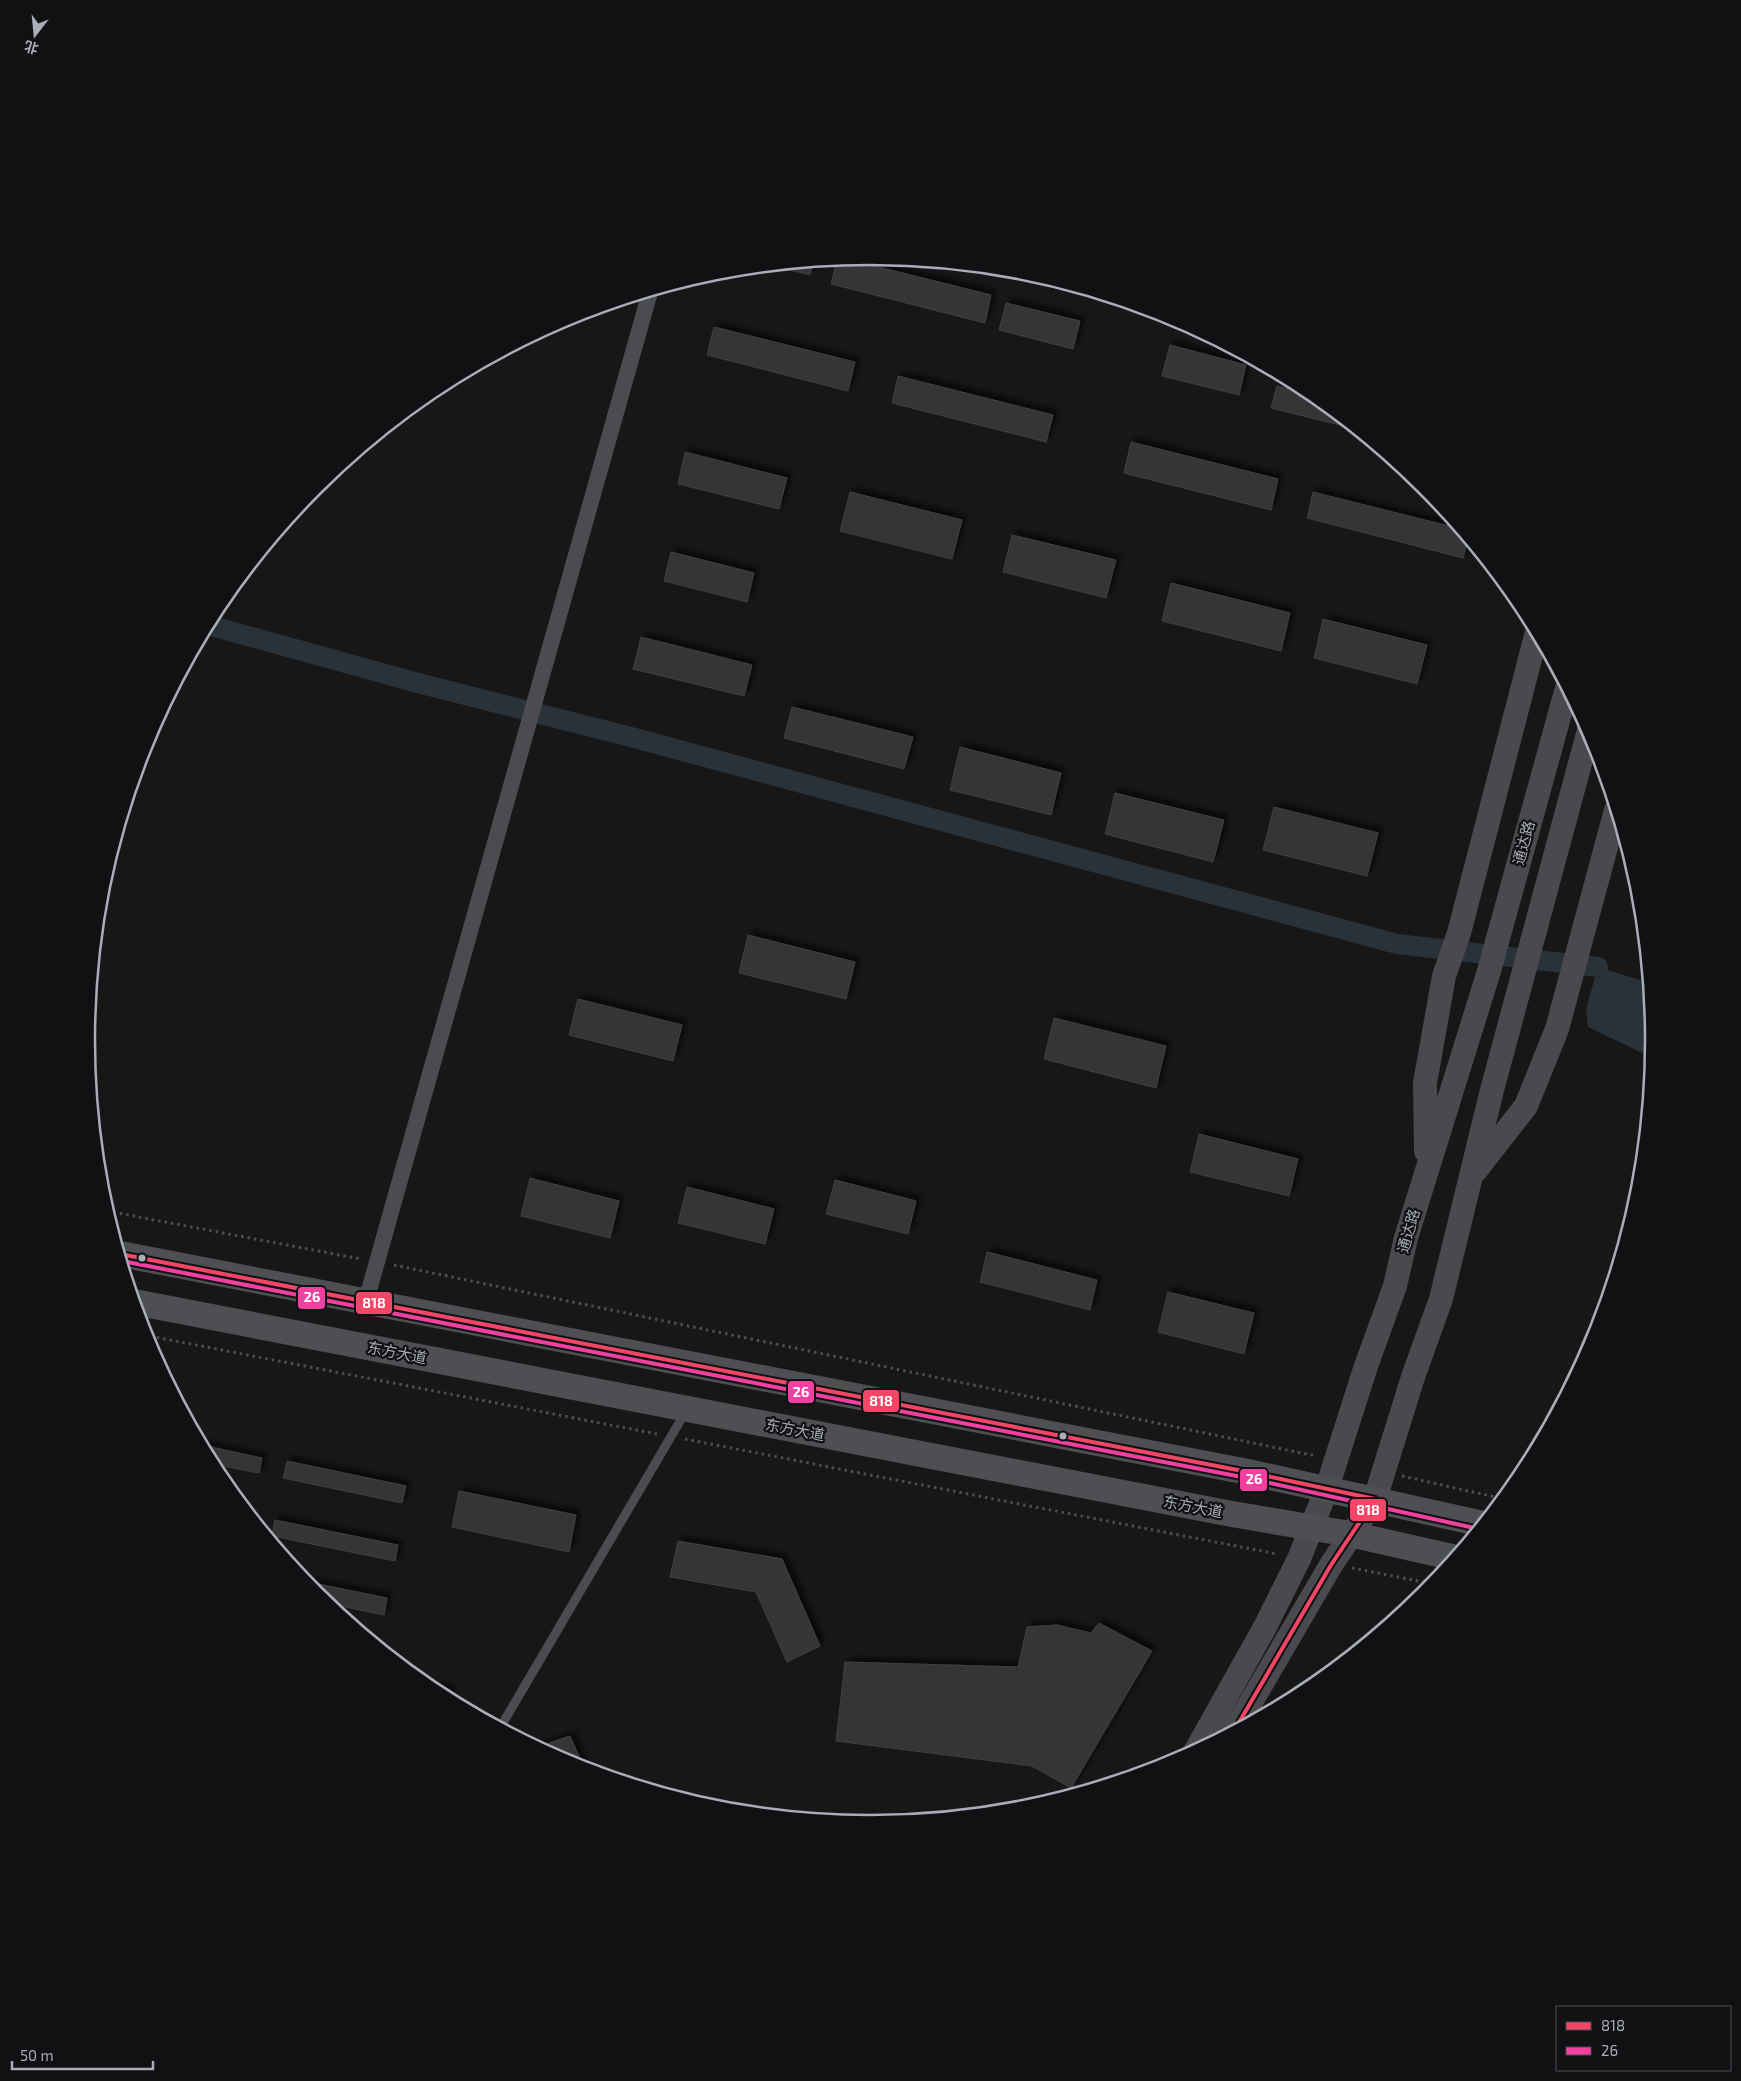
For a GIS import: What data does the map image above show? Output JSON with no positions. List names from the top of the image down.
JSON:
{
  "streets": {
    "main road": ["通达路", "东方大道"]
  },
  "crossings": [
    ["通达路", "东方大道"]
  ],
  "lines": ["transit line 818", "transit line 26"],
  "legend": ["818", "26"],
  "scale_bar": "50 m",
  "north": "bottom"
}
